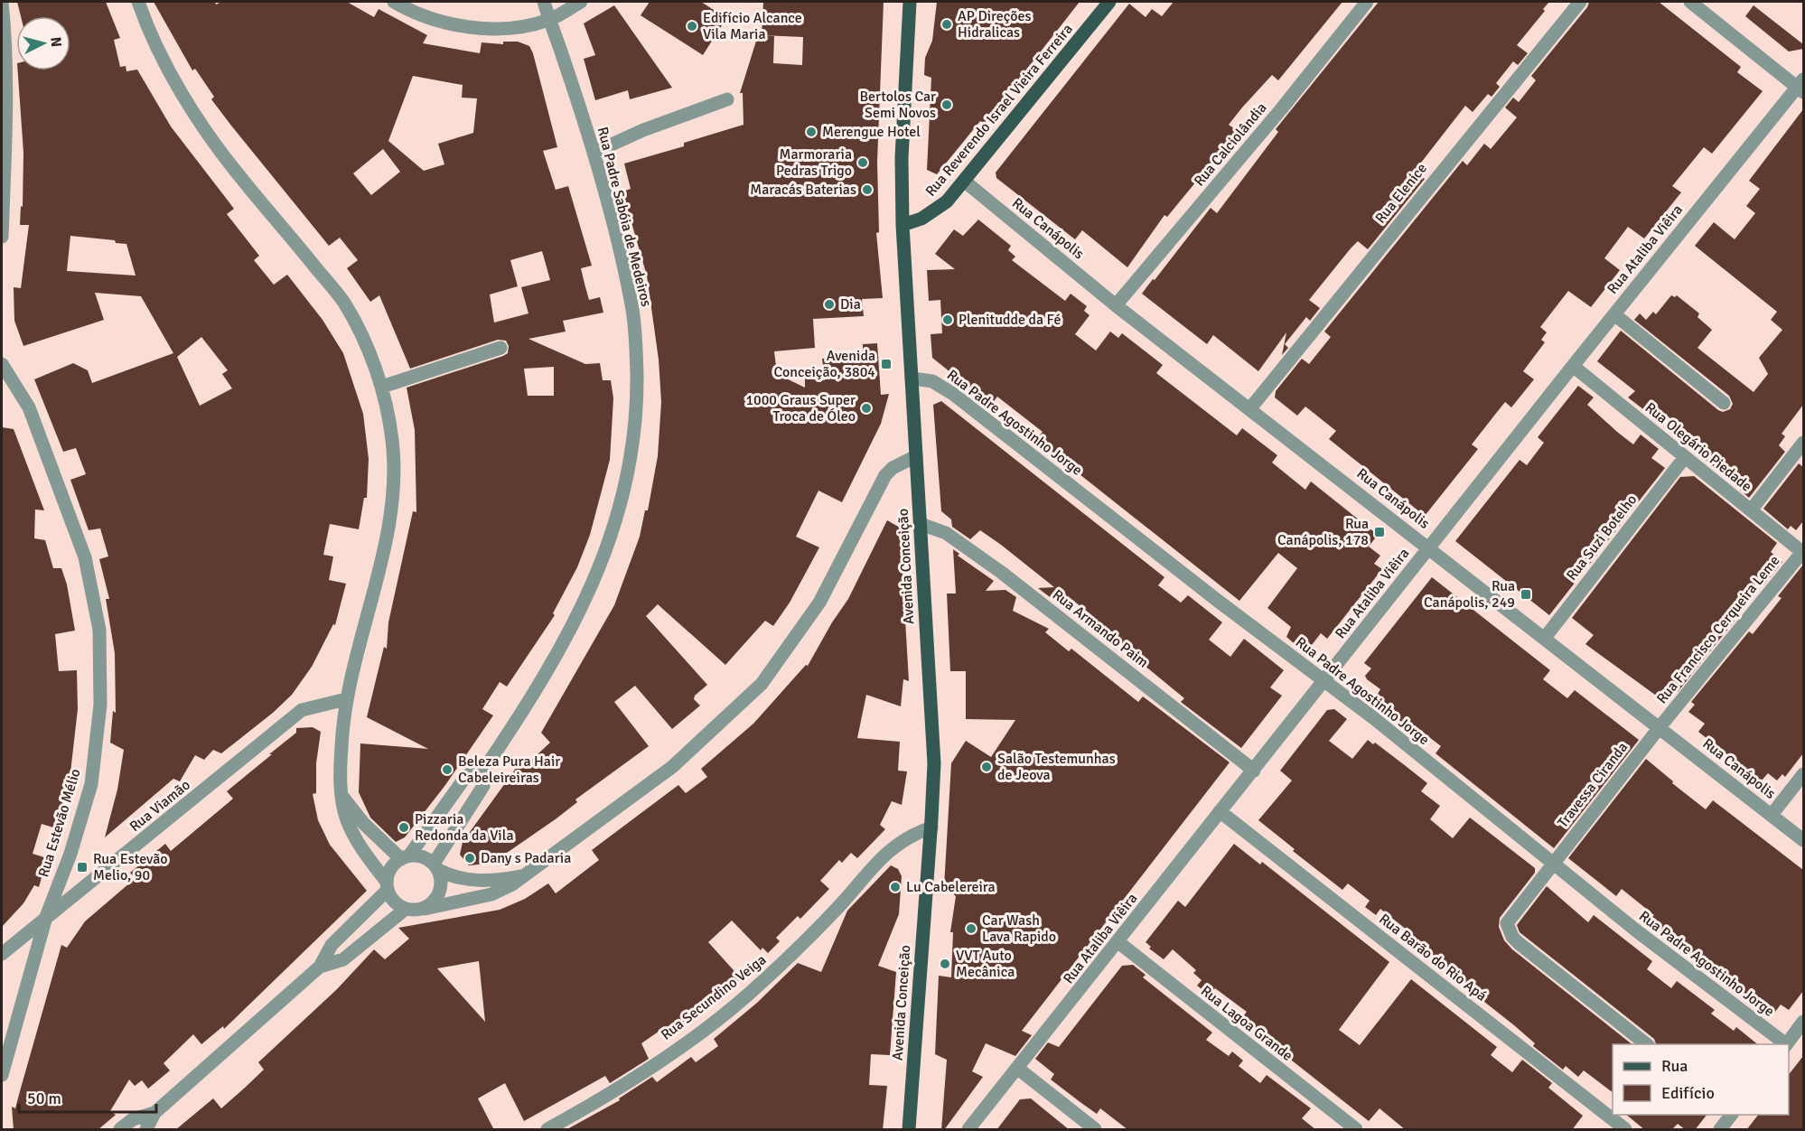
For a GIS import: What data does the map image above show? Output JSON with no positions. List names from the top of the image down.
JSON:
{
  "streets": {
    "main road": ["Rua Reverendo Israel Vieira Ferreira", "Avenida Conceição"],
    "street": [
      "Rua Calciolândia",
      "Rua Elenice",
      "Rua Padre Sabóia de Medeiros",
      "Rua Canápolis",
      "Rua Ataliba Viêira",
      "Rua Padre Agostinho Jorge",
      "Rua Olegário Piedade",
      "Rua Suzi Botelho",
      "Rua Armando Paim",
      "Rua Francisco Cerqueira Leme",
      "Travessa Ciranda",
      "Rua Viamão",
      "Rua Estevão Mélio",
      "Rua Barão do Rio Apá",
      "Rua Secundino Veiga",
      "Rua Lagoa Grande"
    ]
  },
  "crossings": [
    ["Rua Reverendo Israel Vieira Ferreira", "Rua Canápolis"],
    ["Rua Reverendo Israel Vieira Ferreira", "Avenida Conceição"],
    ["Rua Calciolândia", "Rua Canápolis"],
    ["Rua Elenice", "Rua Canápolis"],
    ["Rua Canápolis", "Rua Ataliba Viêira"],
    ["Rua Canápolis", "Rua Suzi Botelho"],
    ["Rua Canápolis", "Rua Francisco Cerqueira Leme"],
    ["Rua Canápolis", "Travessa Ciranda"],
    ["Rua Ataliba Viêira", "Rua Padre Agostinho Jorge"],
    ["Rua Ataliba Viêira", "Rua Olegário Piedade"],
    ["Rua Ataliba Viêira", "Rua Armando Paim"],
    ["Rua Ataliba Viêira", "Rua Barão do Rio Apá"],
    ["Rua Ataliba Viêira", "Rua Lagoa Grande"],
    ["Rua Padre Agostinho Jorge", "Avenida Conceição"],
    ["Rua Padre Agostinho Jorge", "Travessa Ciranda"],
    ["Rua Olegário Piedade", "Rua Suzi Botelho"],
    ["Rua Olegário Piedade", "Rua Francisco Cerqueira Leme"],
    ["Avenida Conceição", "Rua Armando Paim"],
    ["Avenida Conceição", "Rua Secundino Veiga"],
    ["Rua Francisco Cerqueira Leme", "Travessa Ciranda"],
    ["Rua Viamão", "Rua Estevão Mélio"]
  ],
  "places": {
    "other": [
      "AP Direções Hidralicas",
      "Edifício Alcance Vila Maria",
      "Bertolos Car Semi Novos",
      "Merengue Hotel",
      "Marmoraria Pedras Trigo",
      "Maracás Baterias",
      "Dia",
      "Plenitudde da Fé",
      "1000 Graus Super Troca de Óleo",
      "Salão Testemunhas de Jeova",
      "Beleza Pura Hair Cabeleireiras",
      "Pizzaria Redonda da Vila",
      "Dany s Padaria",
      "Lu Cabelereira",
      "Car Wash Lava Rapido",
      "VVT Auto Mecânica"
    ],
    "transit": [
      "Avenida Conceição, 3804",
      "Rua Canápolis, 178",
      "Rua Canápolis, 249",
      "Rua Estevão Melio, 90"
    ]
  },
  "legend": ["Rua", "Edifício"],
  "scale_bar": "50 m",
  "north": "right"
}
